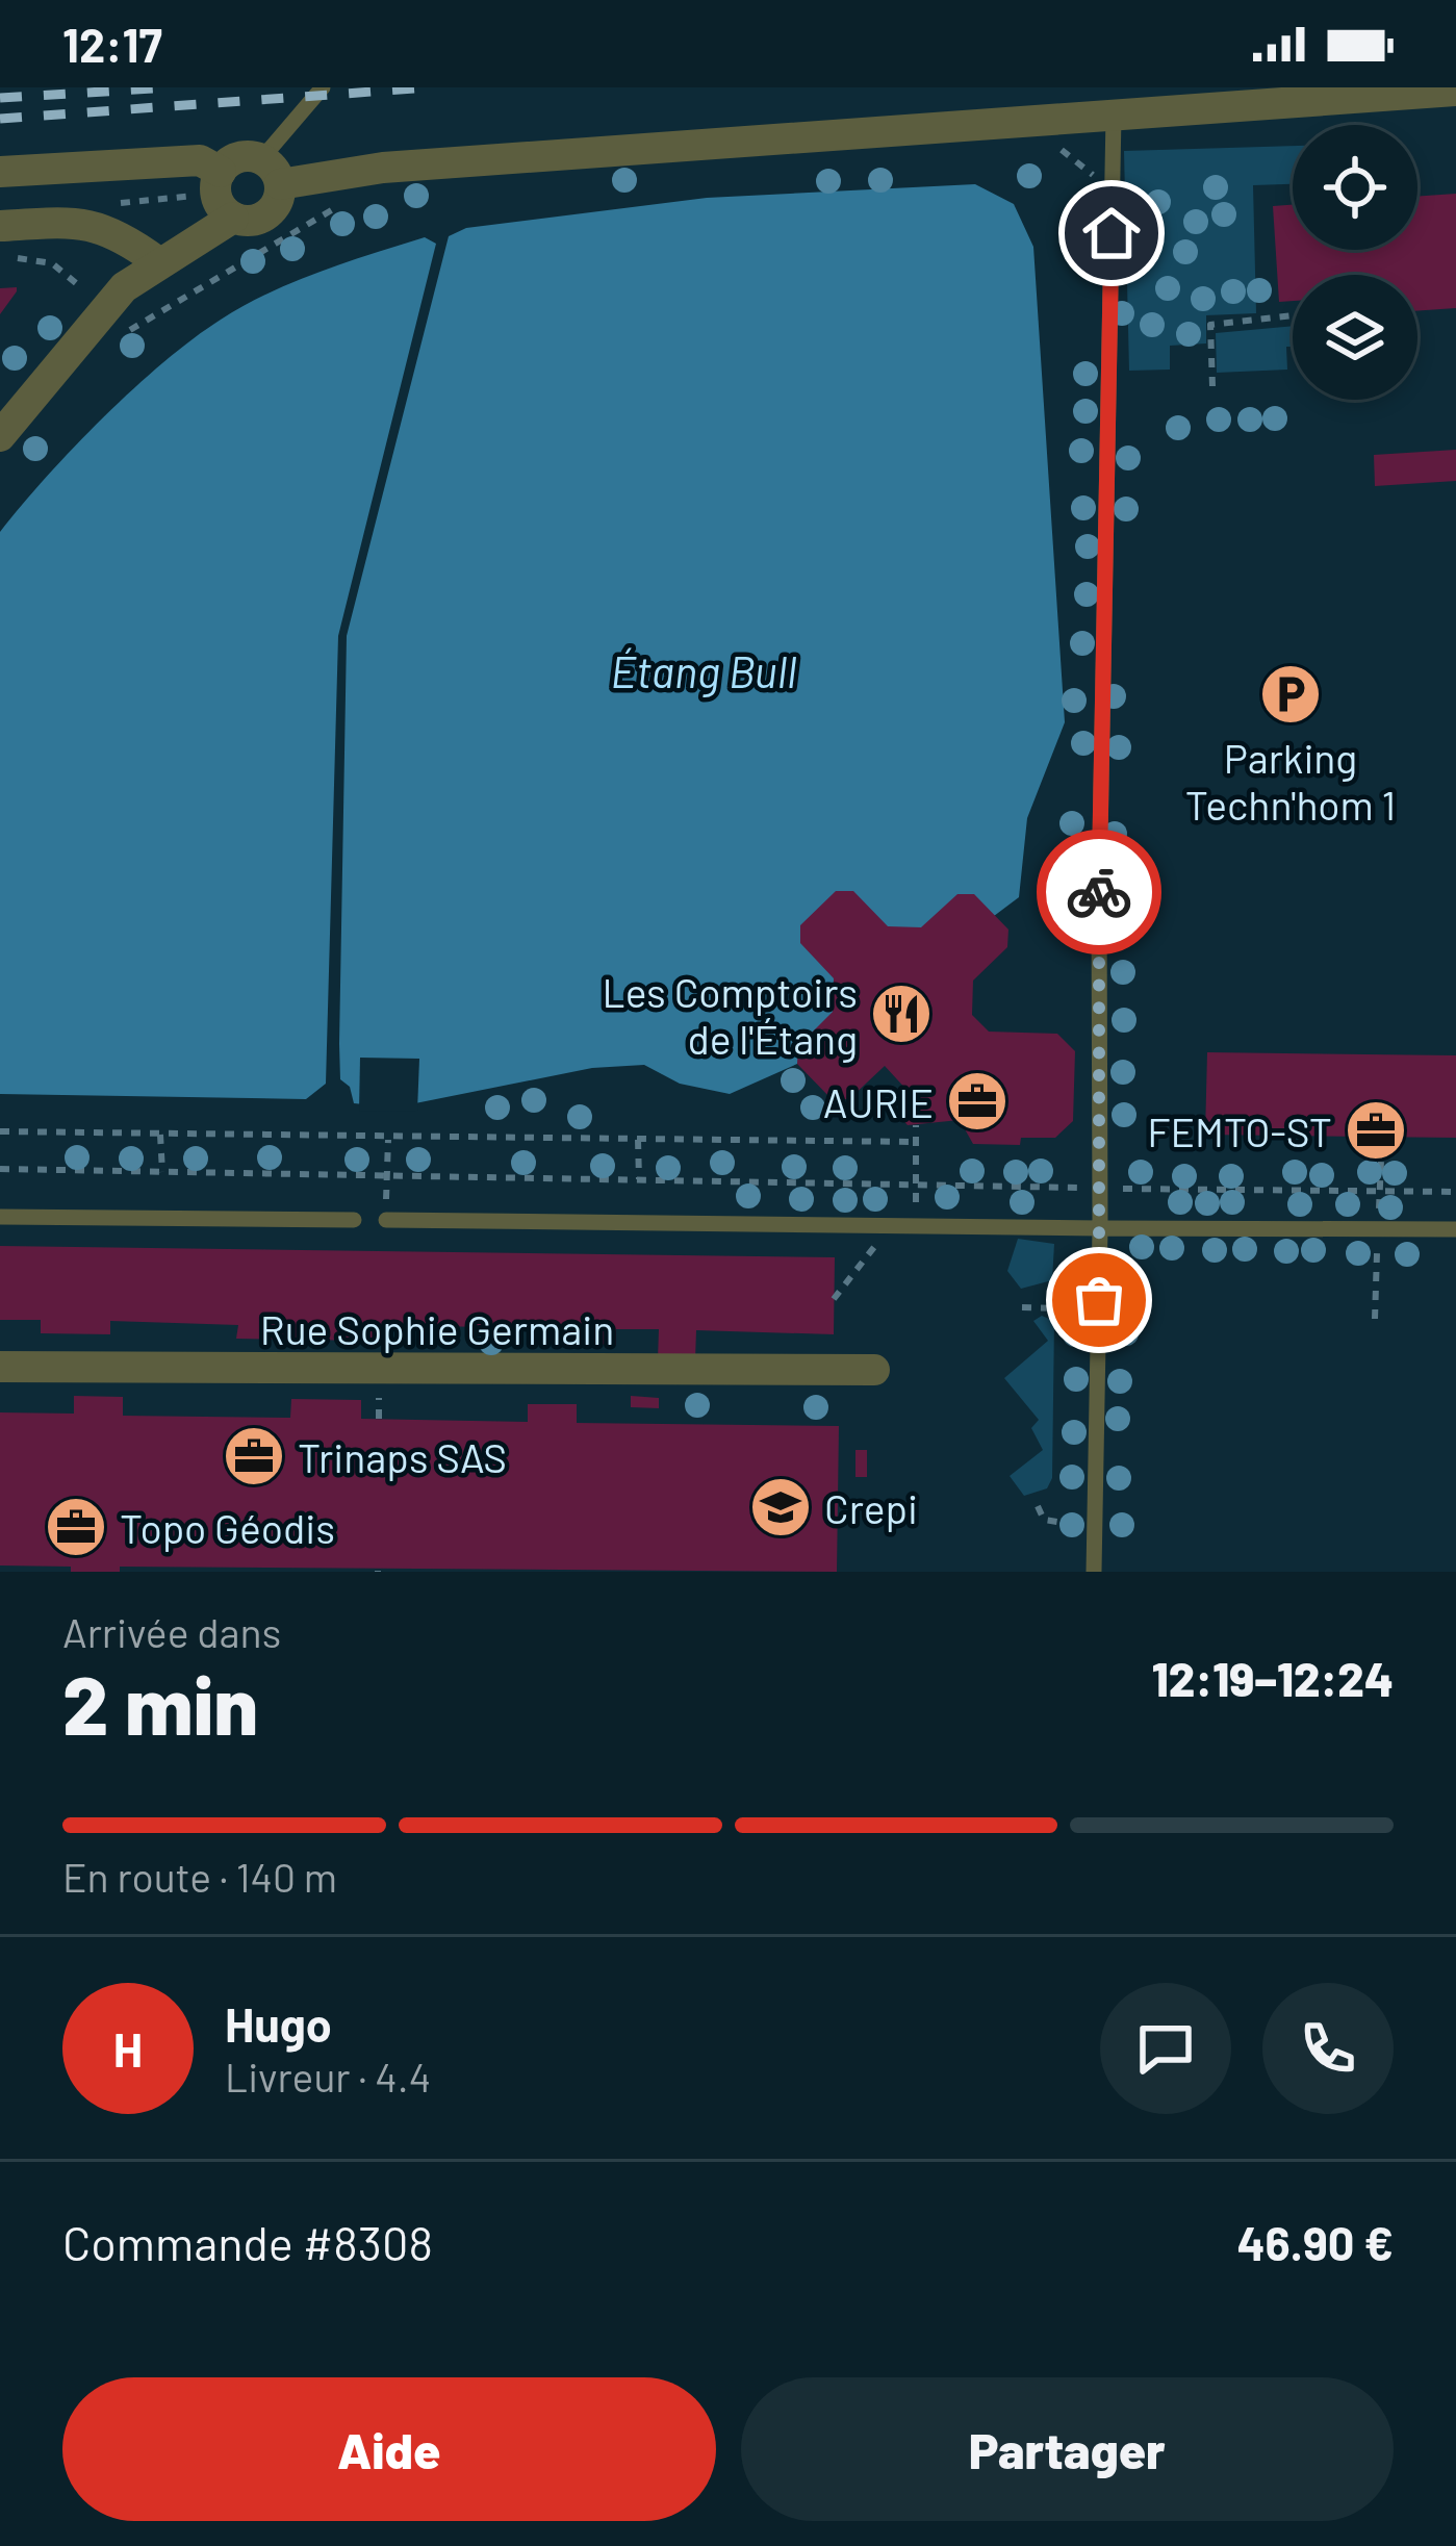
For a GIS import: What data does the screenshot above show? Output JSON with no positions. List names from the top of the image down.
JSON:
{
  "streets": {
    "street": ["Rue Sophie Germain"]
  },
  "water": ["Étang Bull"],
  "places": {
    "parking": ["Parking Techn'hom 1"],
    "restaurant": ["Les Comptoirs de l'Étang"],
    "office": [
      "AURIE",
      "FEMTO-ST",
      "Trinaps SAS",
      "Topo Géodis"
    ],
    "school or university": ["Crepi"]
  },
  "page": {
    "status": "12:17",
    "heading": ["2 min", "Arrivée dans", "12:19–12:24"],
    "panel": [
      "Hugo",
      "Livreur · 4.4",
      "Commande #8308",
      "46.90 €"
    ],
    "bar": "En route · 140 m",
    "round": "H",
    "buttons": ["Aide", "Partager"]
  }
}
